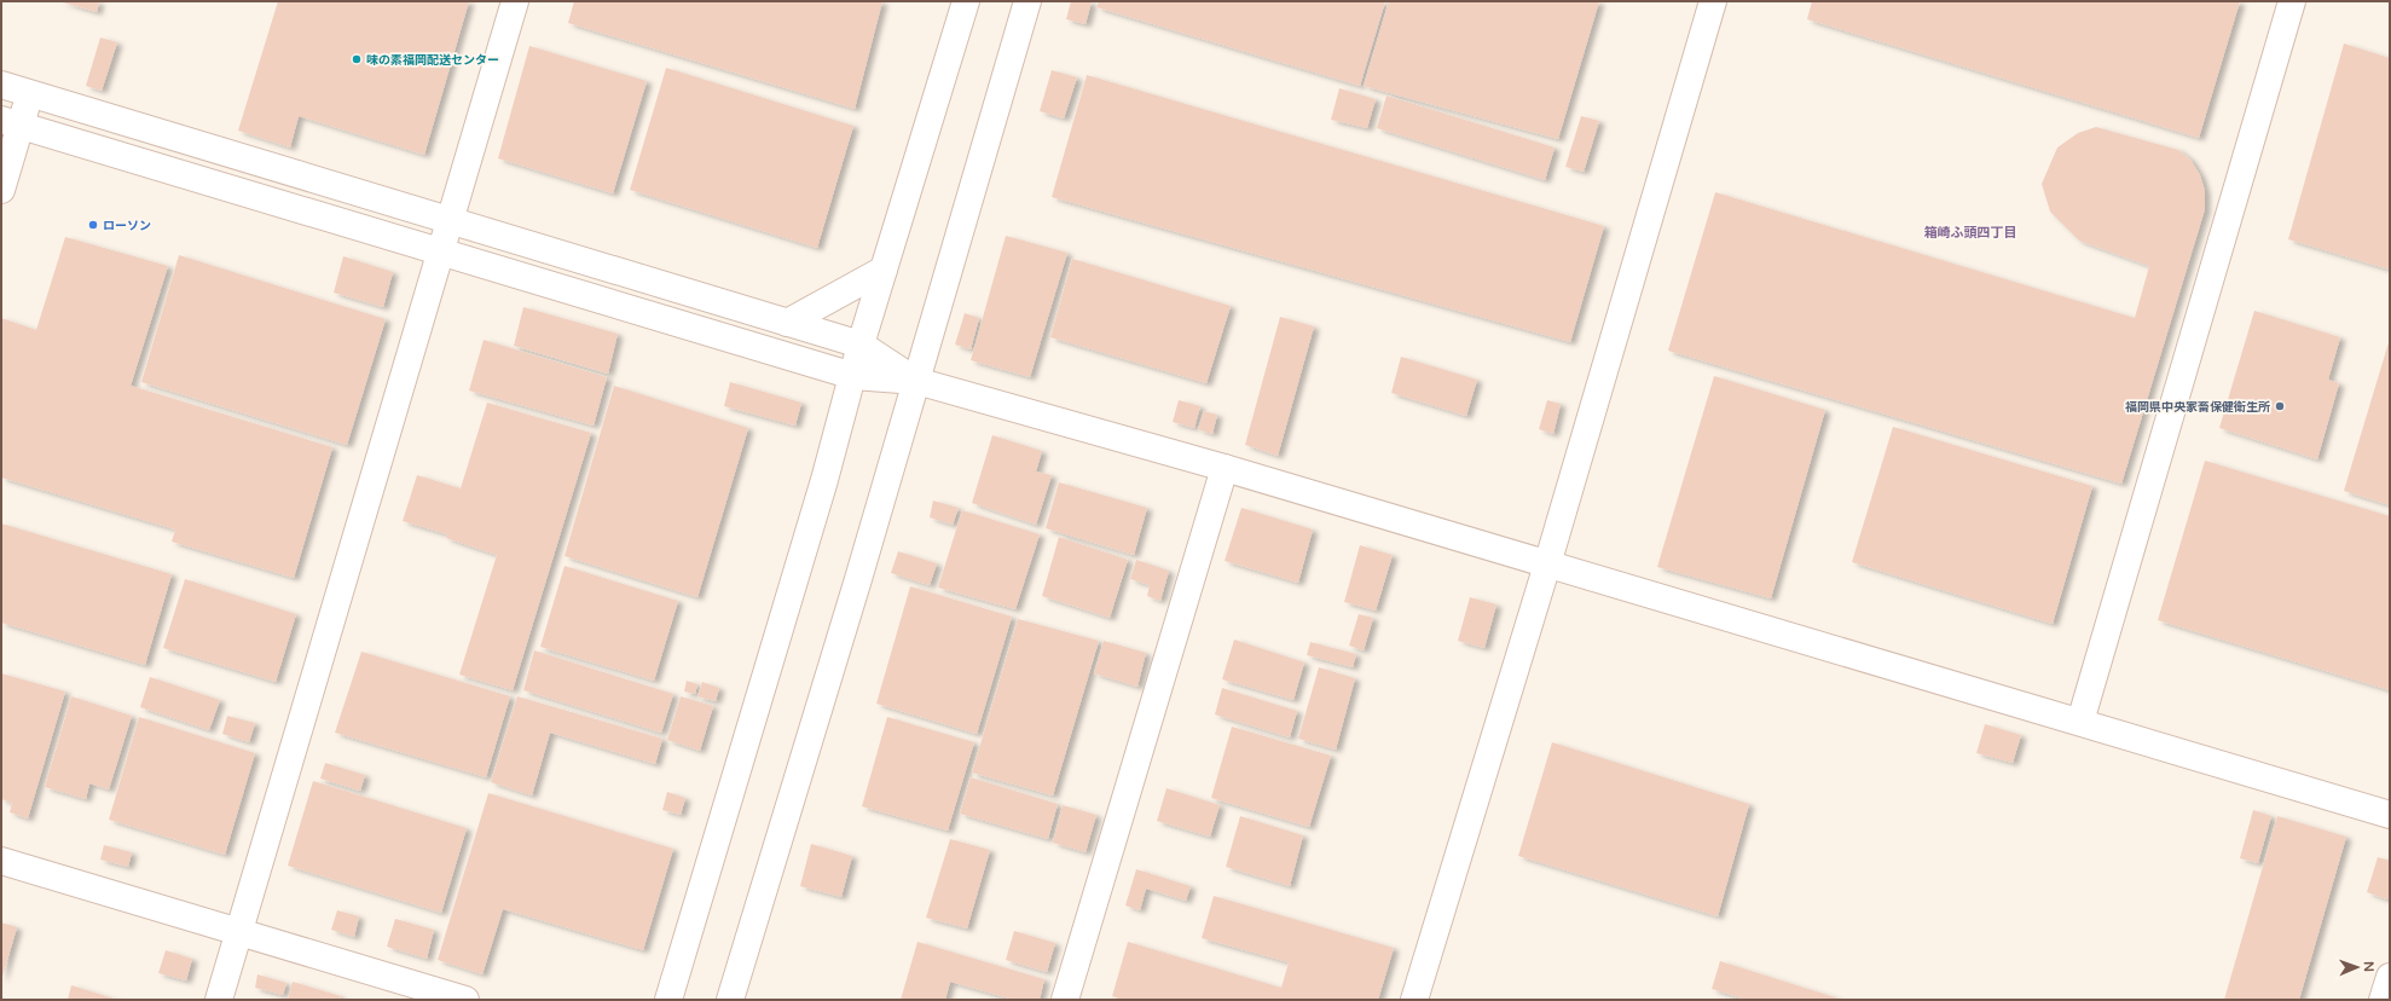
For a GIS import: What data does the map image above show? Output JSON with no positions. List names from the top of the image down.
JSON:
{
  "districts": ["箱崎ふ頭四丁目"],
  "places": ["味の素福岡配送センター", "ローソン", "福岡県中央家畜保健衛生所"],
  "north": "right"
}
